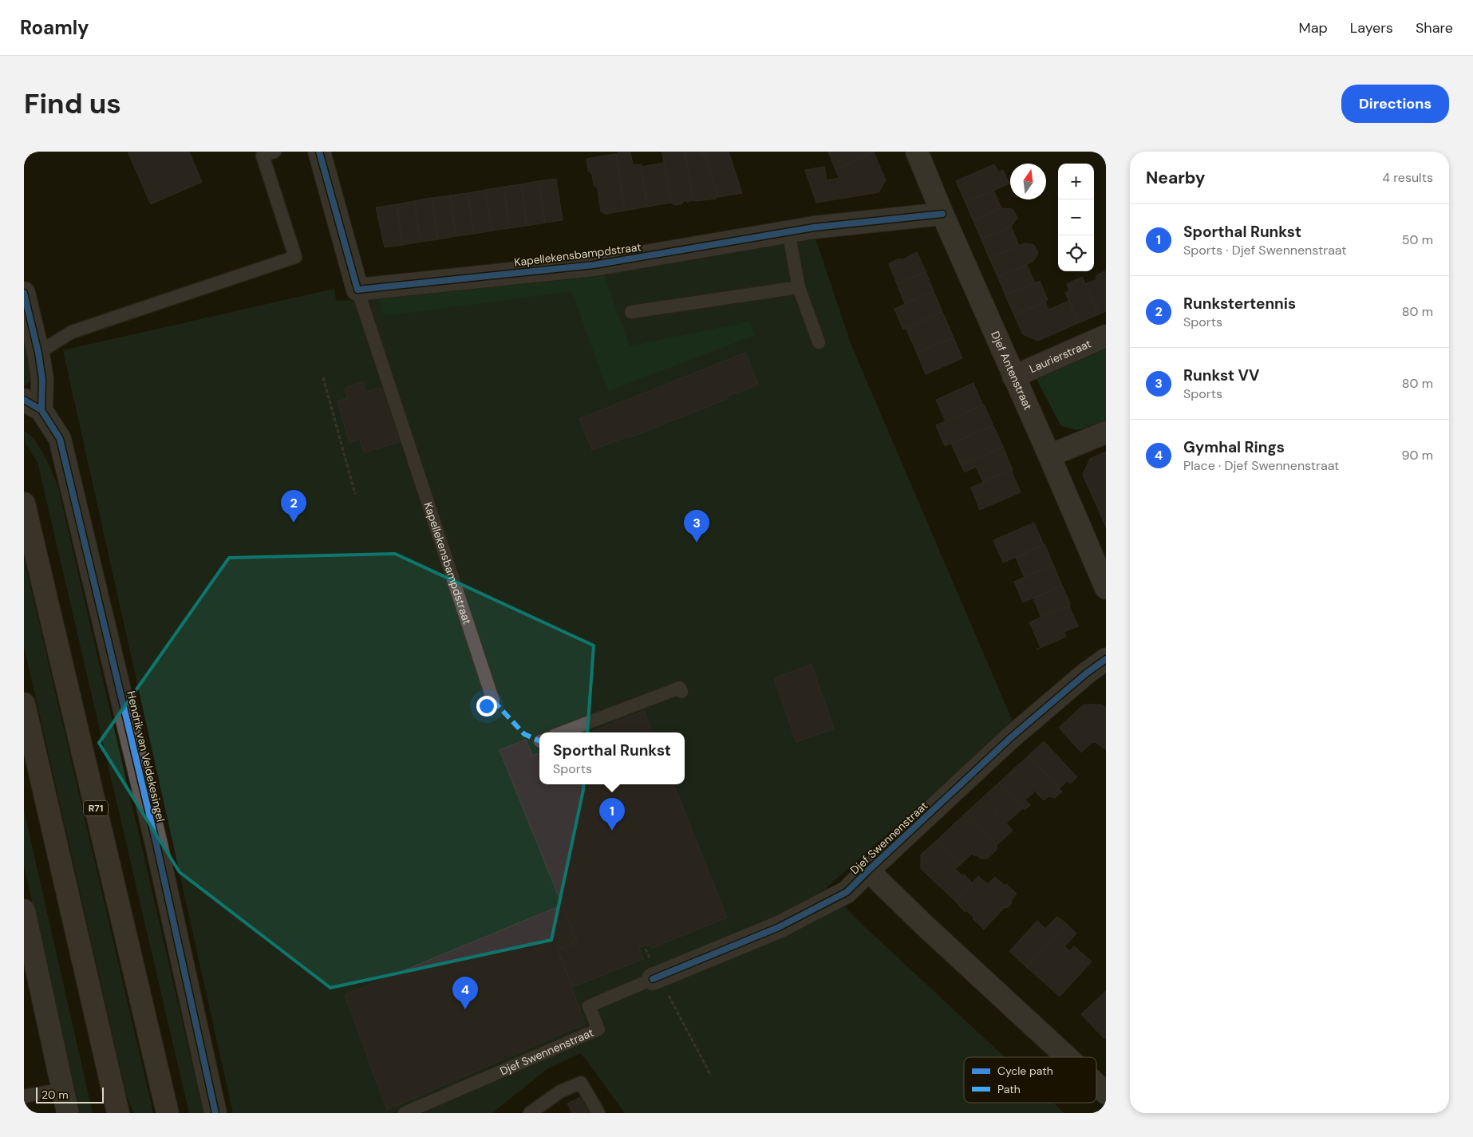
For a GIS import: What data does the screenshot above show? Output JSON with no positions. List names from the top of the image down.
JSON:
{
  "streets": {
    "highway": ["R71"],
    "street": [
      "Kapellekensbampdstraat",
      "Laurierstraat",
      "Djef Antenstraat",
      "Hendrik van Veldekesingel",
      "Djef Swennenstraat"
    ]
  },
  "crossings": [
    ["Kapellekensbampdstraat", "Djef Antenstraat"],
    ["Laurierstraat", "Djef Antenstraat"]
  ],
  "legend": ["Cycle path", "Path"],
  "scale_bar": "20 m",
  "north": "top",
  "page": {
    "header": "Roamly",
    "nav": ["Map", "Layers", "Share"],
    "buttons": "Directions",
    "title": "Find us",
    "heading": ["Nearby", "4 results"],
    "map_buttons": ["+", "−"],
    "list": [
      {
        "mark": "1",
        "name": "Sporthal Runkst",
        "note": "Sports · Djef Swennenstraat",
        "value": "50 m"
      },
      {
        "mark": "2",
        "name": "Runkstertennis",
        "note": "Sports",
        "value": "80 m"
      },
      {
        "mark": "3",
        "name": "Runkst VV",
        "note": "Sports",
        "value": "80 m"
      },
      {
        "mark": "4",
        "name": "Gymhal Rings",
        "note": "Place · Djef Swennenstraat",
        "value": "90 m"
      }
    ],
    "pins": [
      "2",
      "3",
      "1",
      "4"
    ],
    "popup": ["Sporthal Runkst", "Sports"],
    "scale": "20 m"
  }
}
